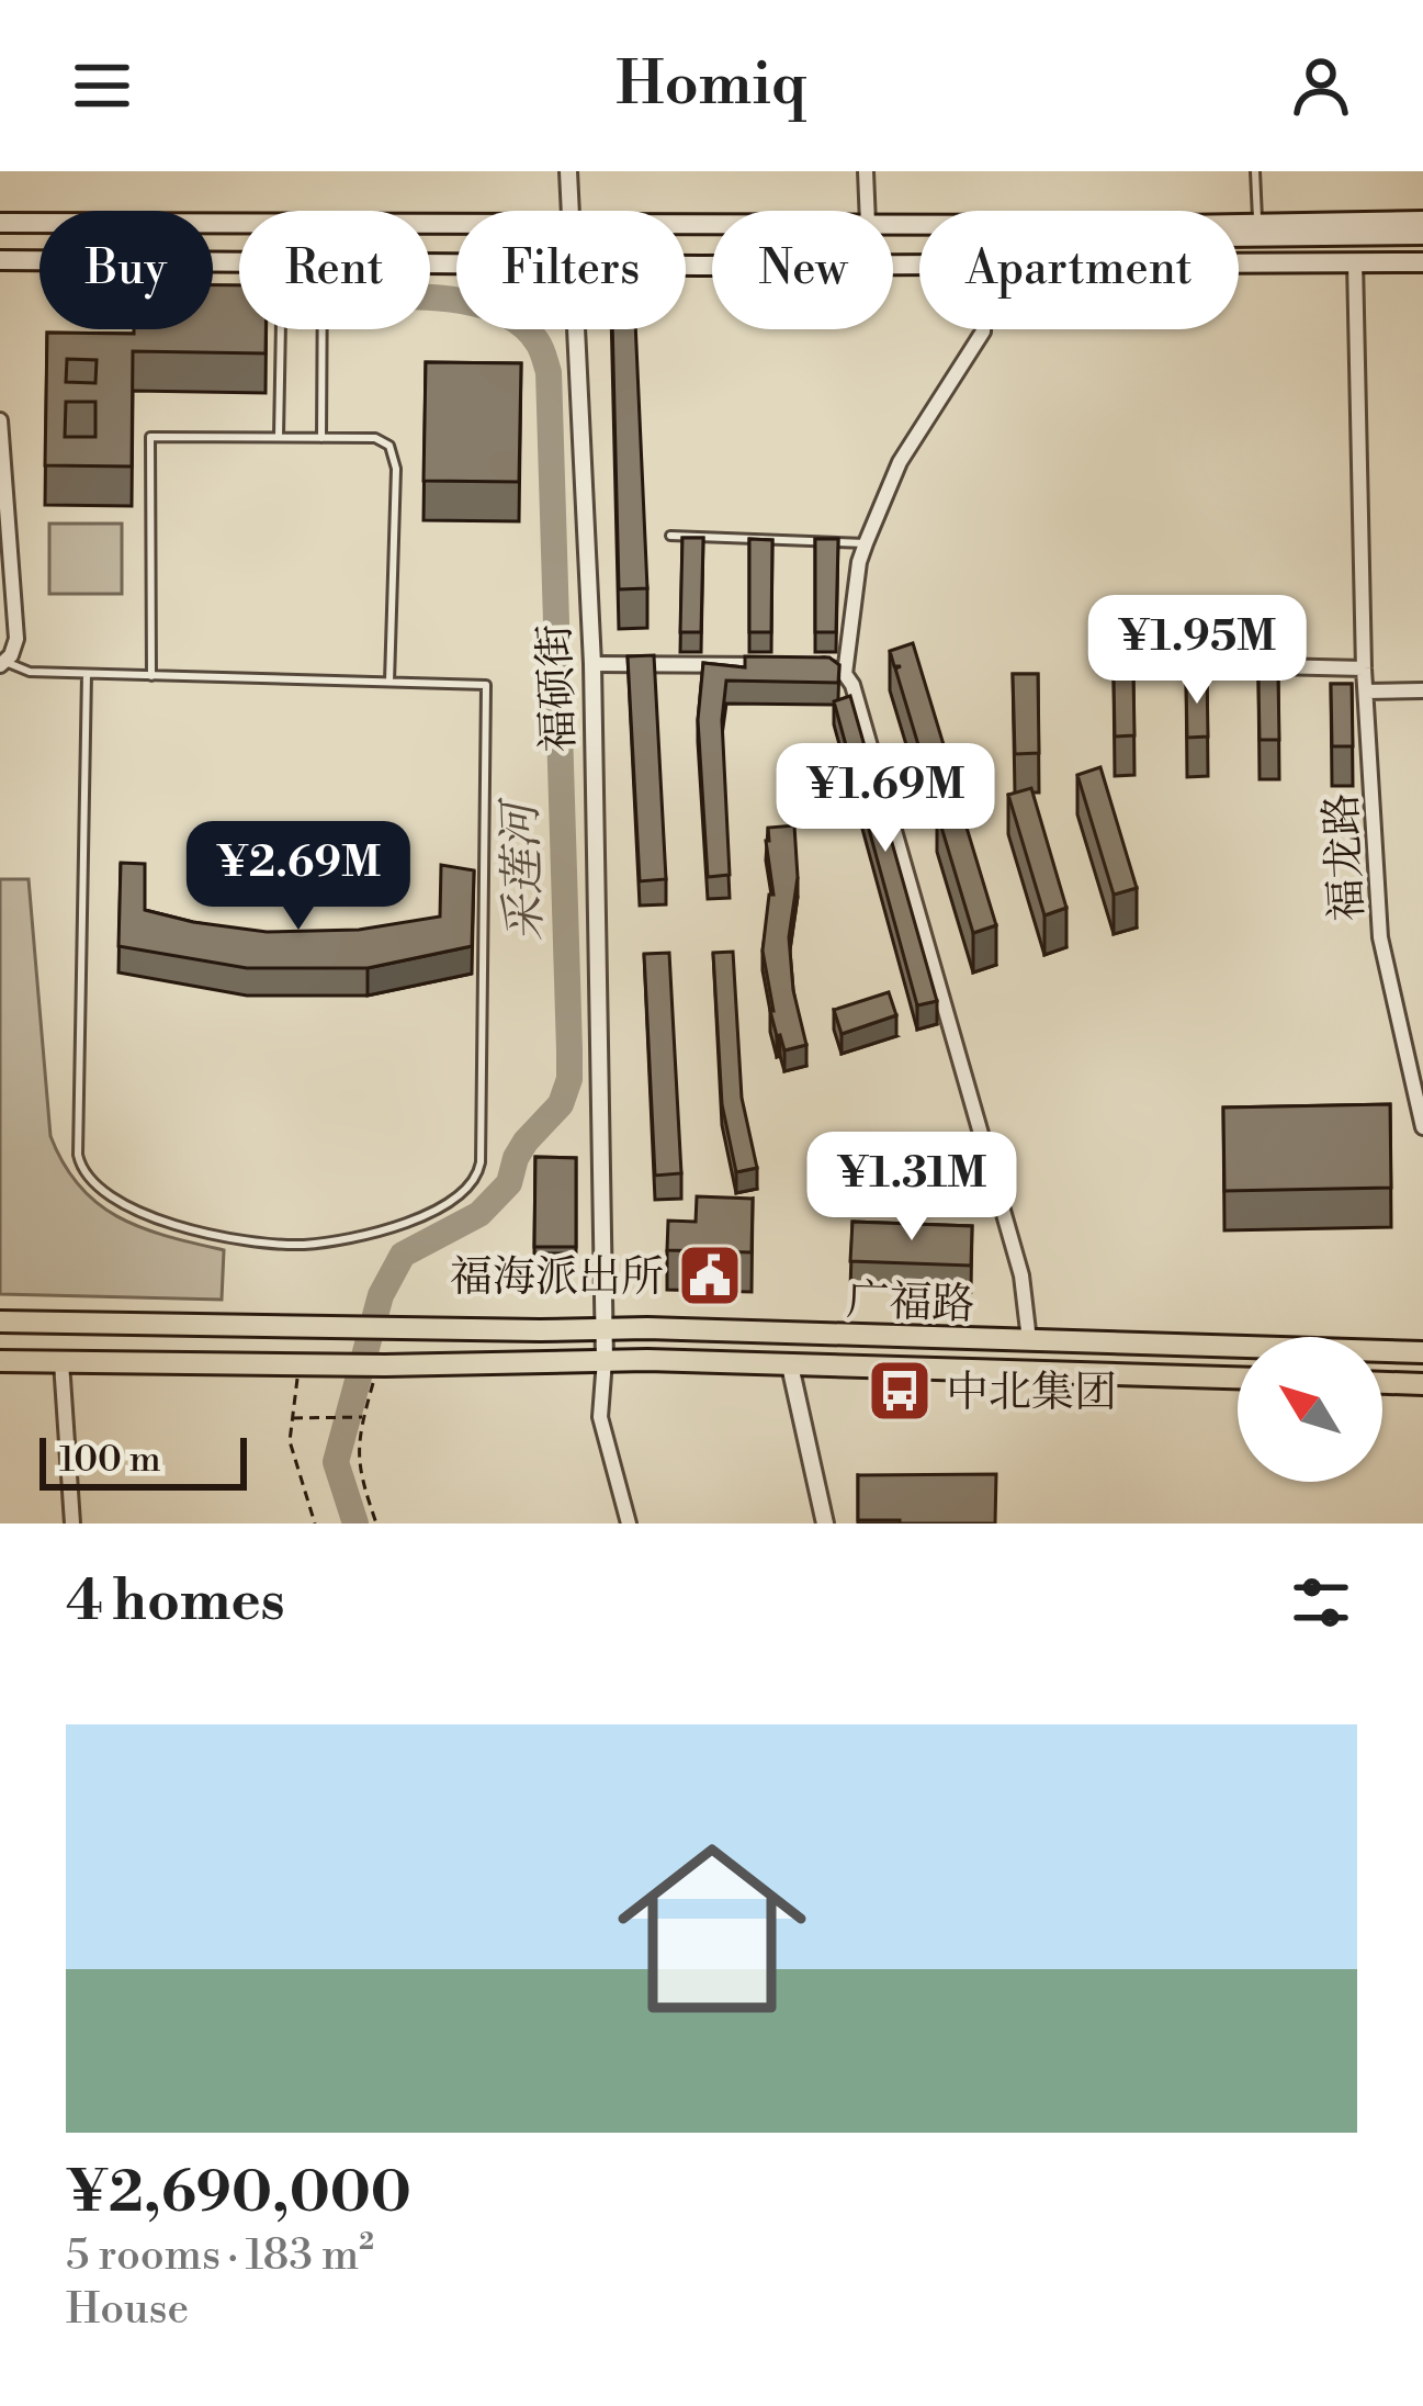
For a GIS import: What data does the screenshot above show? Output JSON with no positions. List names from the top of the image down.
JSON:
{
  "streets": {
    "main road": ["广福路"],
    "street": ["福硕街", "福龙路"]
  },
  "crossings": [
    ["福硕街", "广福路"]
  ],
  "water": ["采莲河"],
  "places": {
    "public building": ["福海派出所"],
    "bus stop": ["中北集团"]
  },
  "scale_bar": "100 m",
  "north": "top left",
  "page": {
    "header": "Homiq",
    "chip": [
      "Buy",
      "Rent",
      "Filters",
      "New",
      "Apartment"
    ],
    "price": [
      "¥1.95M",
      "¥1.69M",
      "¥2.69M",
      "¥1.31M"
    ],
    "scale": "100 m",
    "heading": "4 homes",
    "list": [
      {
        "name": "¥2,690,000",
        "note": "5 rooms · 183 m² · House"
      }
    ]
  }
}
